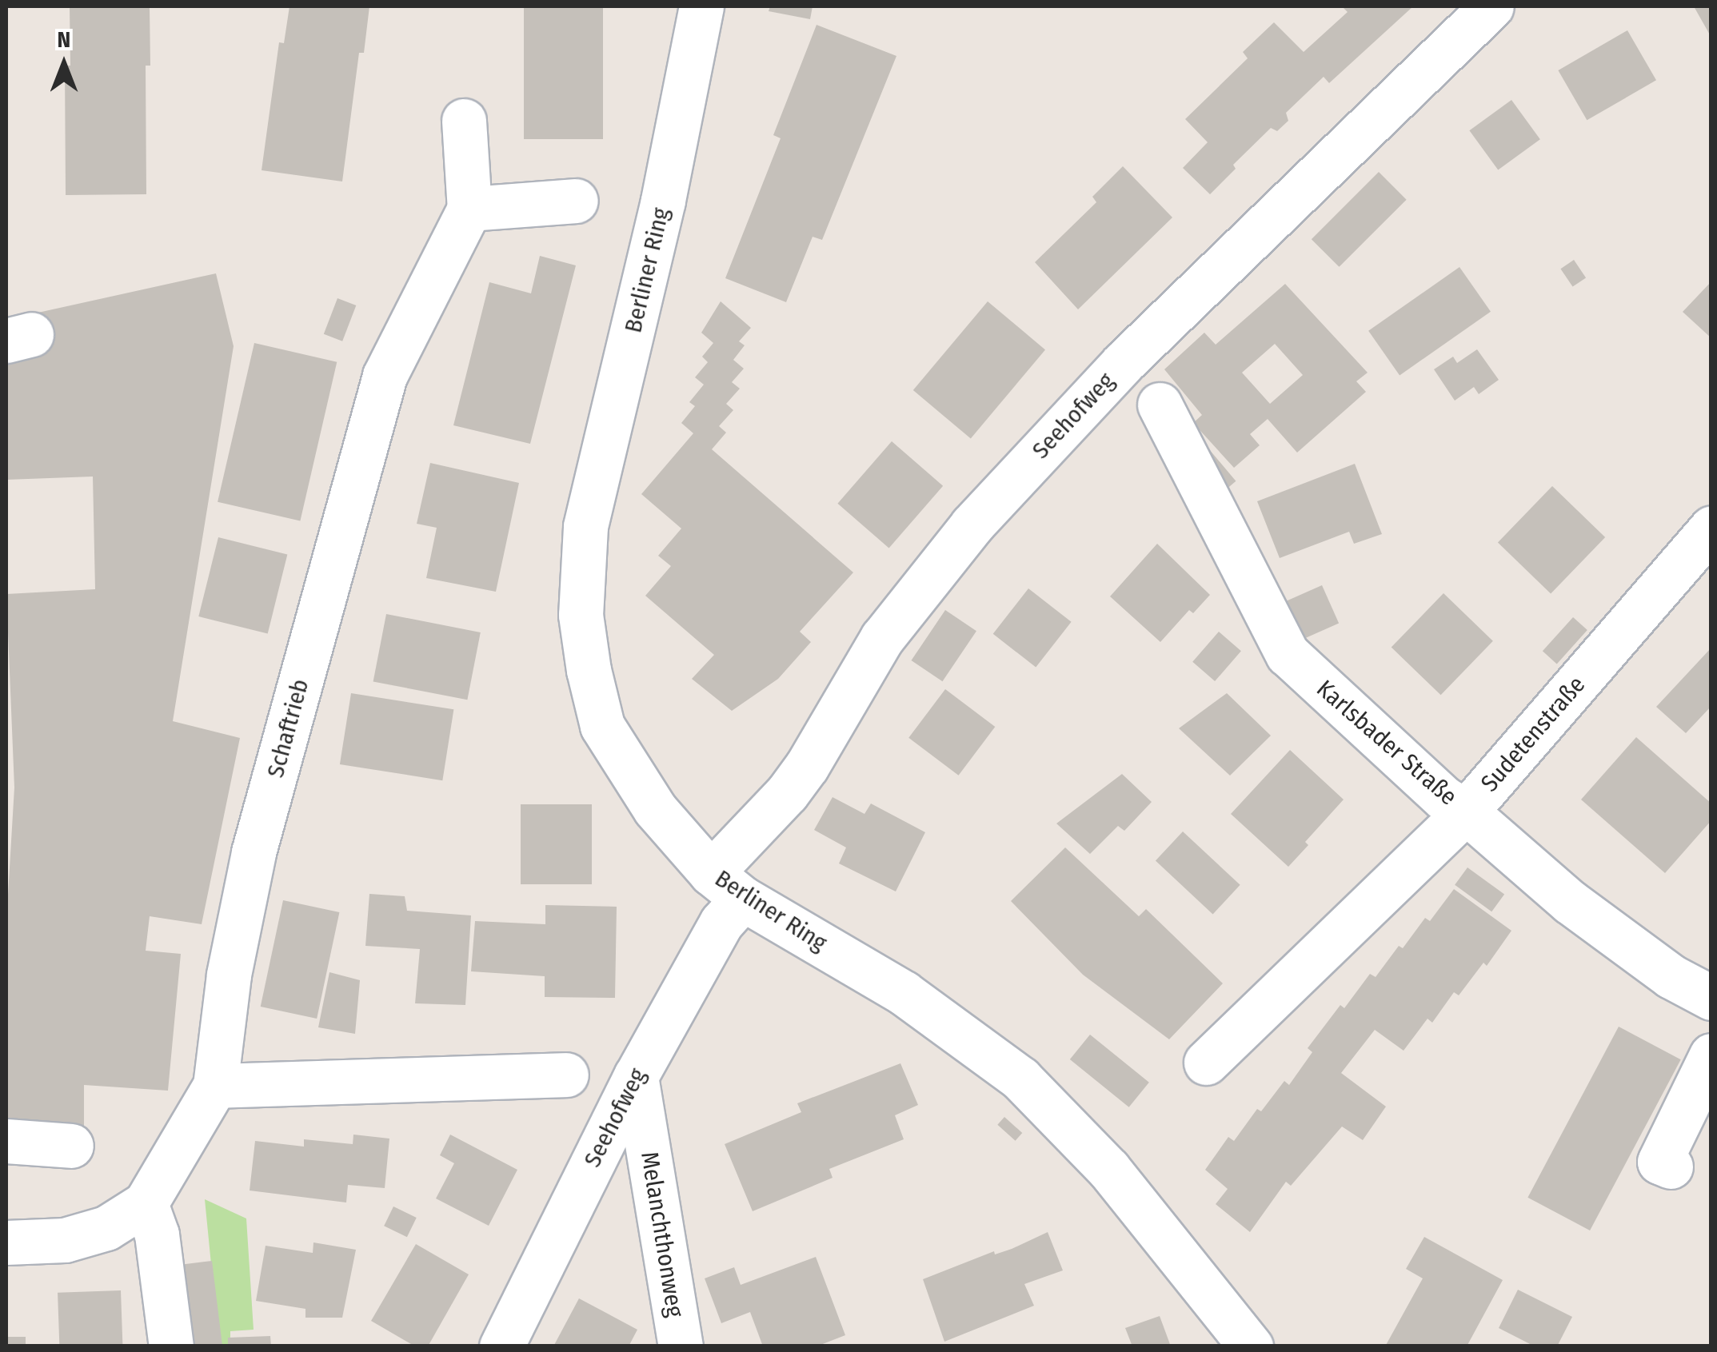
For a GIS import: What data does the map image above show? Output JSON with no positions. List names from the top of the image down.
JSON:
{
  "streets": {
    "street": [
      "Berliner Ring",
      "Seehofweg",
      "Schaftrieb",
      "Sudetenstraße",
      "Karlsbader Straße",
      "Melanchthonweg"
    ]
  },
  "crossings": [
    ["Berliner Ring", "Seehofweg"],
    ["Seehofweg", "Melanchthonweg"],
    ["Sudetenstraße", "Karlsbader Straße"]
  ],
  "north": "top"
}
